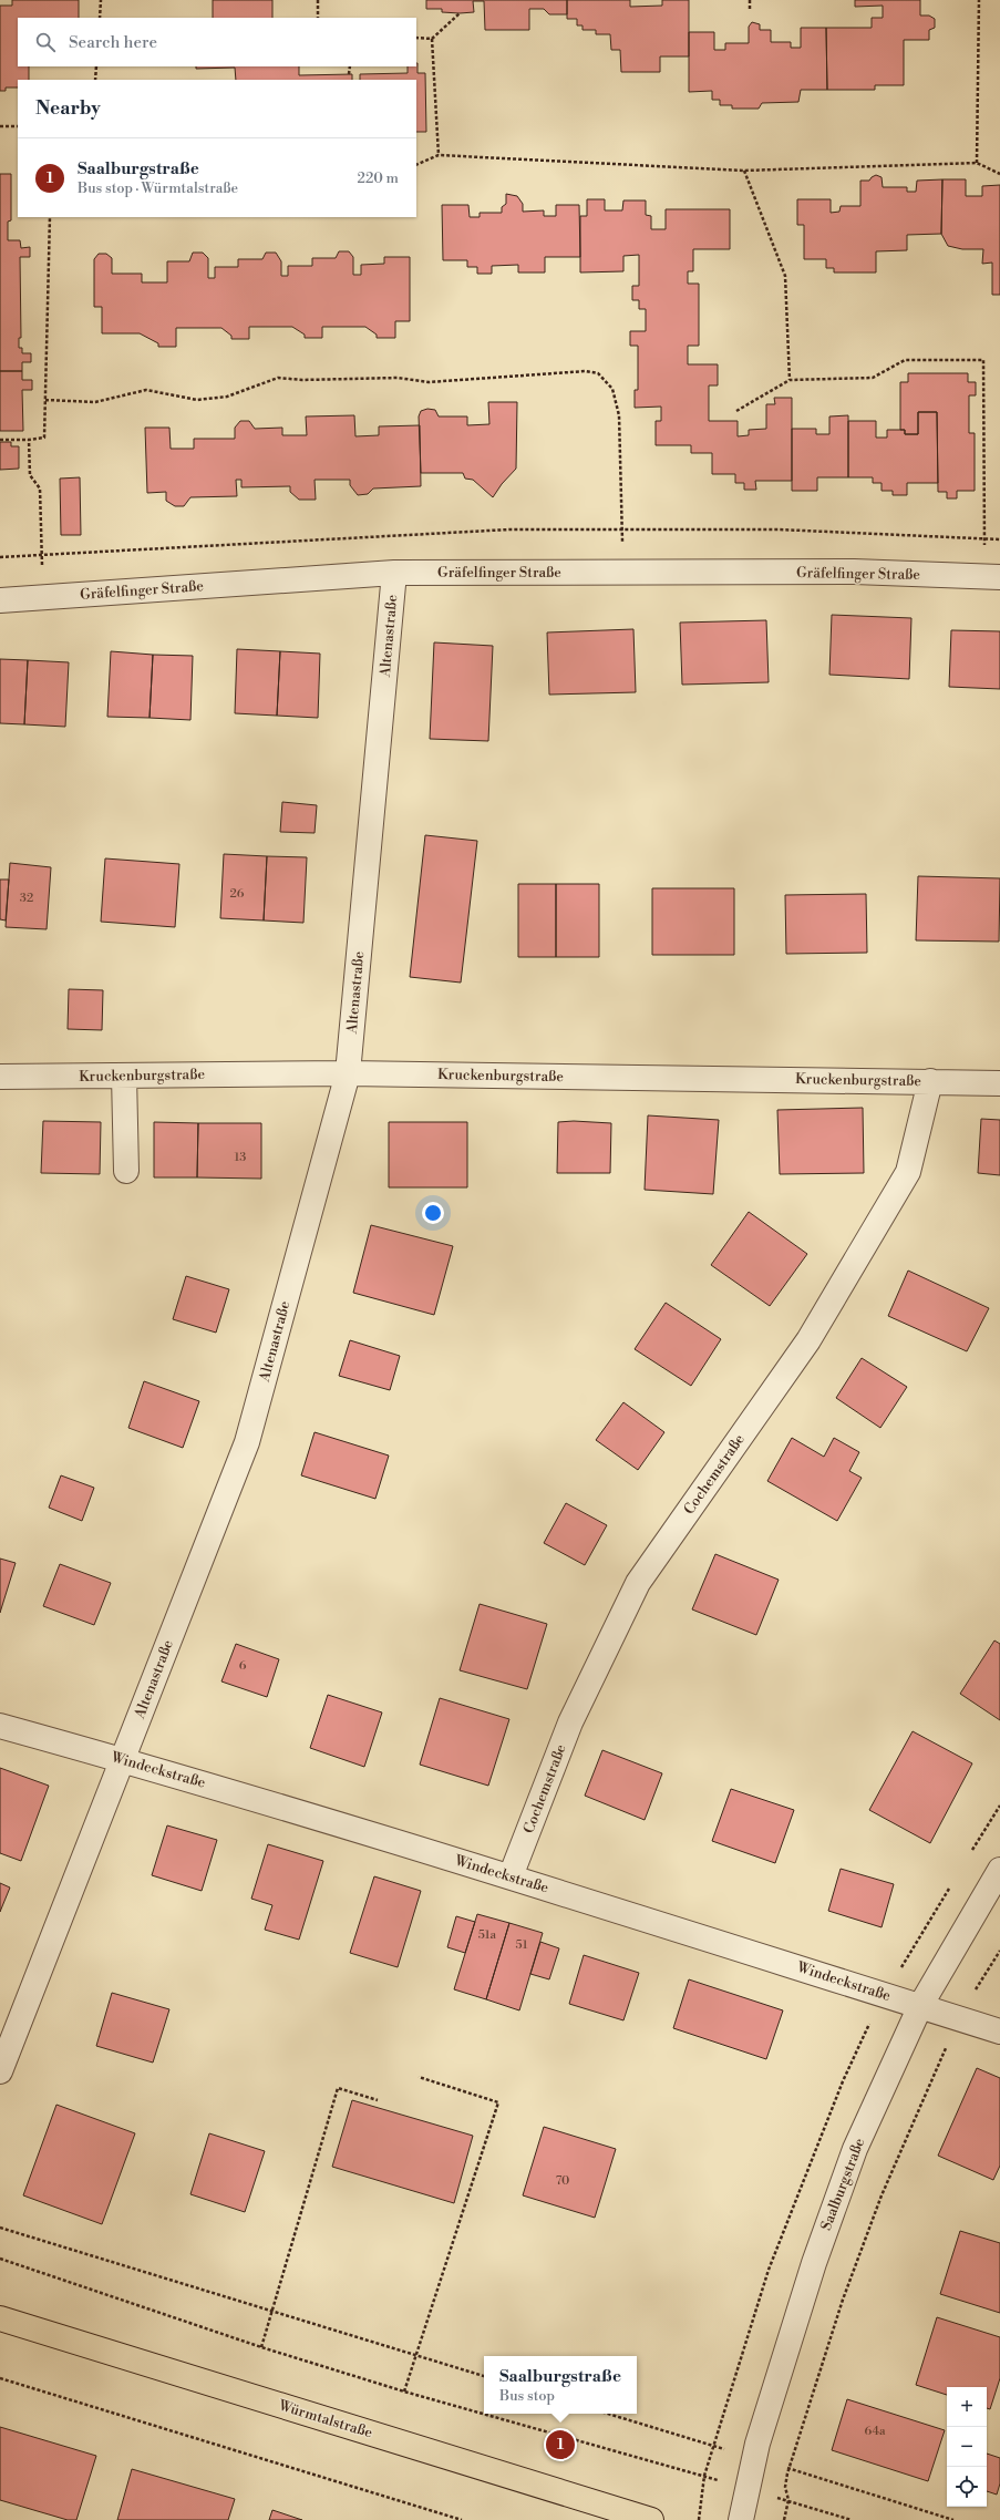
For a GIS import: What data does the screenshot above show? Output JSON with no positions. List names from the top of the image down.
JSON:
{
  "streets": {
    "main road": ["Würmtalstraße"],
    "street": [
      "Gräfelfinger Straße",
      "Altenastraße",
      "Kruckenburgstraße",
      "Cochemstraße",
      "Windeckstraße",
      "Saalburgstraße"
    ]
  },
  "crossings": [
    ["Gräfelfinger Straße", "Altenastraße"],
    ["Altenastraße", "Kruckenburgstraße"],
    ["Altenastraße", "Windeckstraße"],
    ["Kruckenburgstraße", "Cochemstraße"],
    ["Cochemstraße", "Windeckstraße"],
    ["Windeckstraße", "Saalburgstraße"]
  ],
  "house_numbers": [
    "26",
    "32",
    "13",
    "6",
    "51a",
    "51",
    "70",
    "64a"
  ],
  "page": {
    "search": "Search here",
    "heading": "Nearby",
    "list": [
      {
        "mark": "1",
        "name": "Saalburgstraße",
        "note": "Bus stop · Würmtalstraße",
        "value": "220 m"
      }
    ],
    "popup": ["Saalburgstraße", "Bus stop"],
    "map_buttons": ["+", "−"],
    "pins": "1"
  }
}
